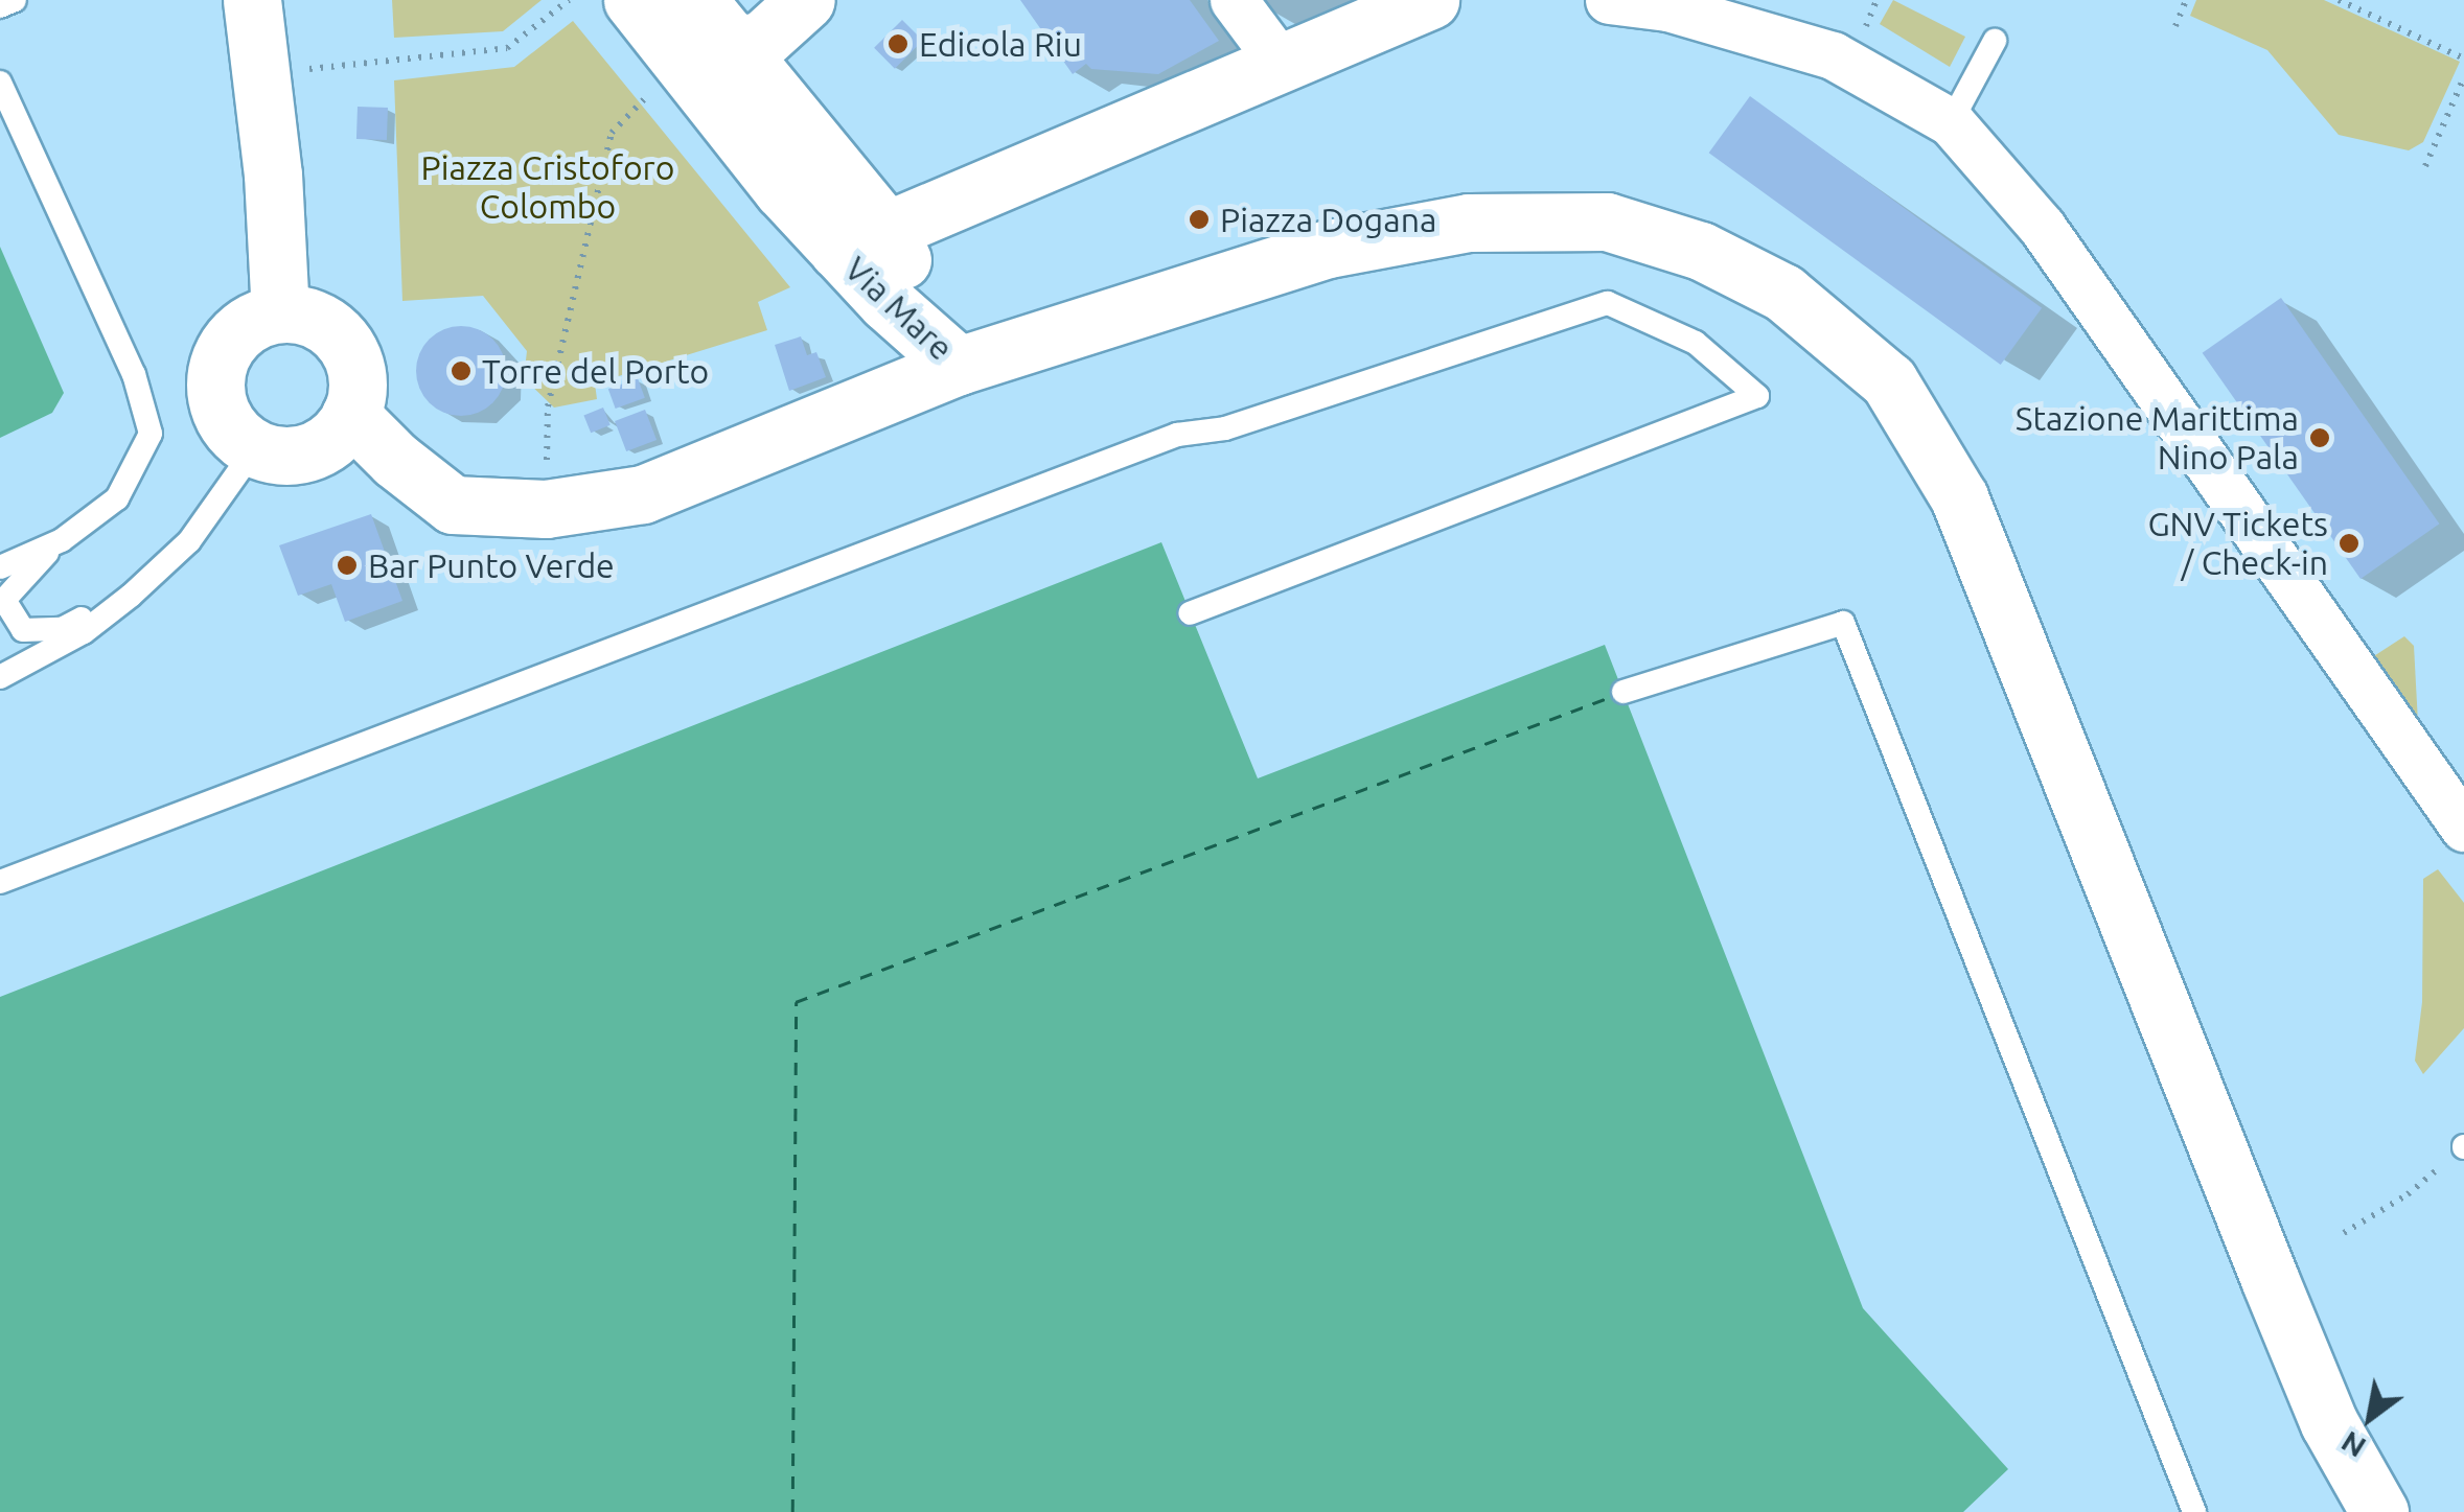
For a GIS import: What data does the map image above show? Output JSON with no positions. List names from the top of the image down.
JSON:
{
  "streets": {
    "main road": ["Via Mare"]
  },
  "parks": ["Piazza Cristoforo Colombo"],
  "places": [
    "Edicola Riu",
    "Piazza Dogana",
    "Torre del Porto",
    "Stazione Marittima Nino Pala",
    "GNV Tickets / Check-in",
    "Bar Punto Verde"
  ],
  "north": "bottom left"
}
